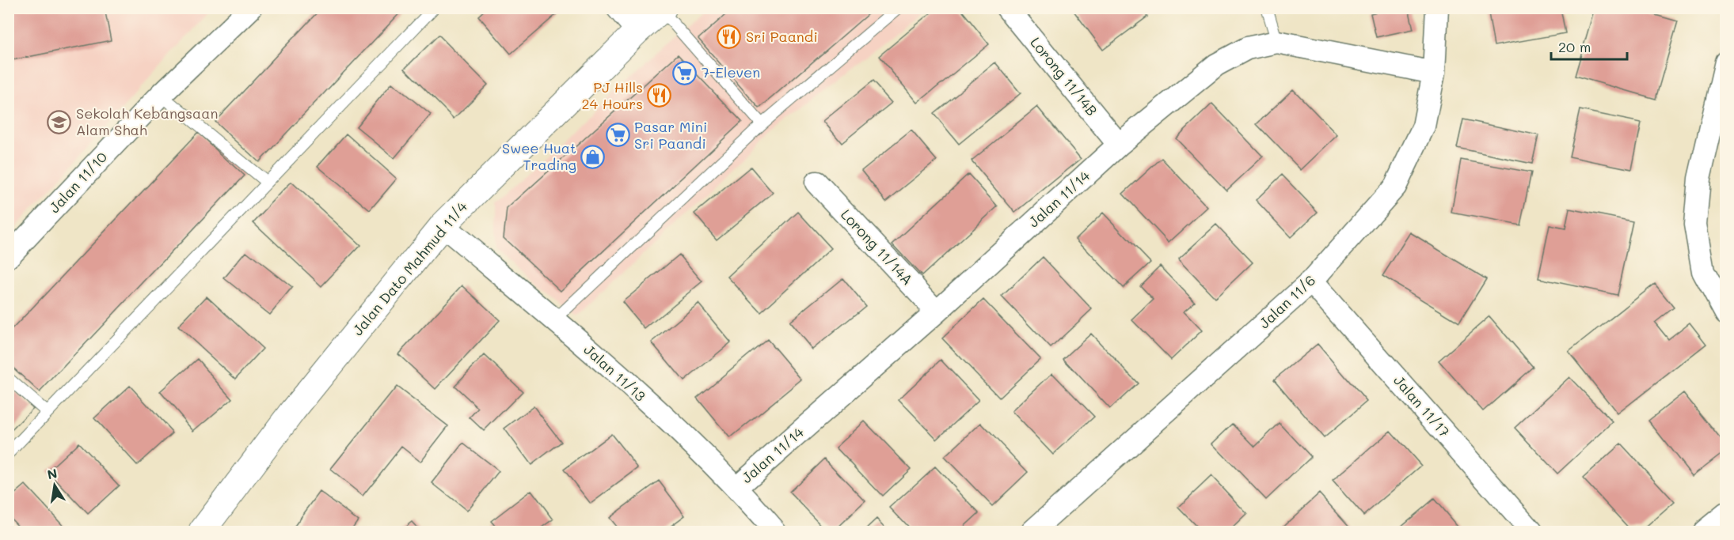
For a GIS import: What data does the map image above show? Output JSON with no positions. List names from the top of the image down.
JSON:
{
  "streets": {
    "street": [
      "Lorong 11/14B",
      "Jalan 11/10",
      "Jalan 11/14",
      "Lorong 11/14A",
      "Jalan Dato Mahmud 11/4",
      "Jalan 11/6",
      "Jalan 11/13",
      "Jalan 11/17"
    ]
  },
  "crossings": [
    ["Lorong 11/14B", "Jalan 11/14"],
    ["Jalan 11/14", "Lorong 11/14A"],
    ["Jalan 11/14", "Jalan 11/6"],
    ["Jalan 11/14", "Jalan 11/13"],
    ["Jalan Dato Mahmud 11/4", "Jalan 11/13"],
    ["Jalan 11/6", "Jalan 11/17"]
  ],
  "places": {
    "restaurant": ["Sri Paandi", "PJ Hills 24 Hours"],
    "supermarket": ["7-Eleven", "Pasar Mini Sri Paandi"],
    "school or university": ["Sekolah Kebangsaan Alam Shah"],
    "shop": ["Swee Huat Trading"]
  },
  "scale_bar": "20 m",
  "north": "top"
}
